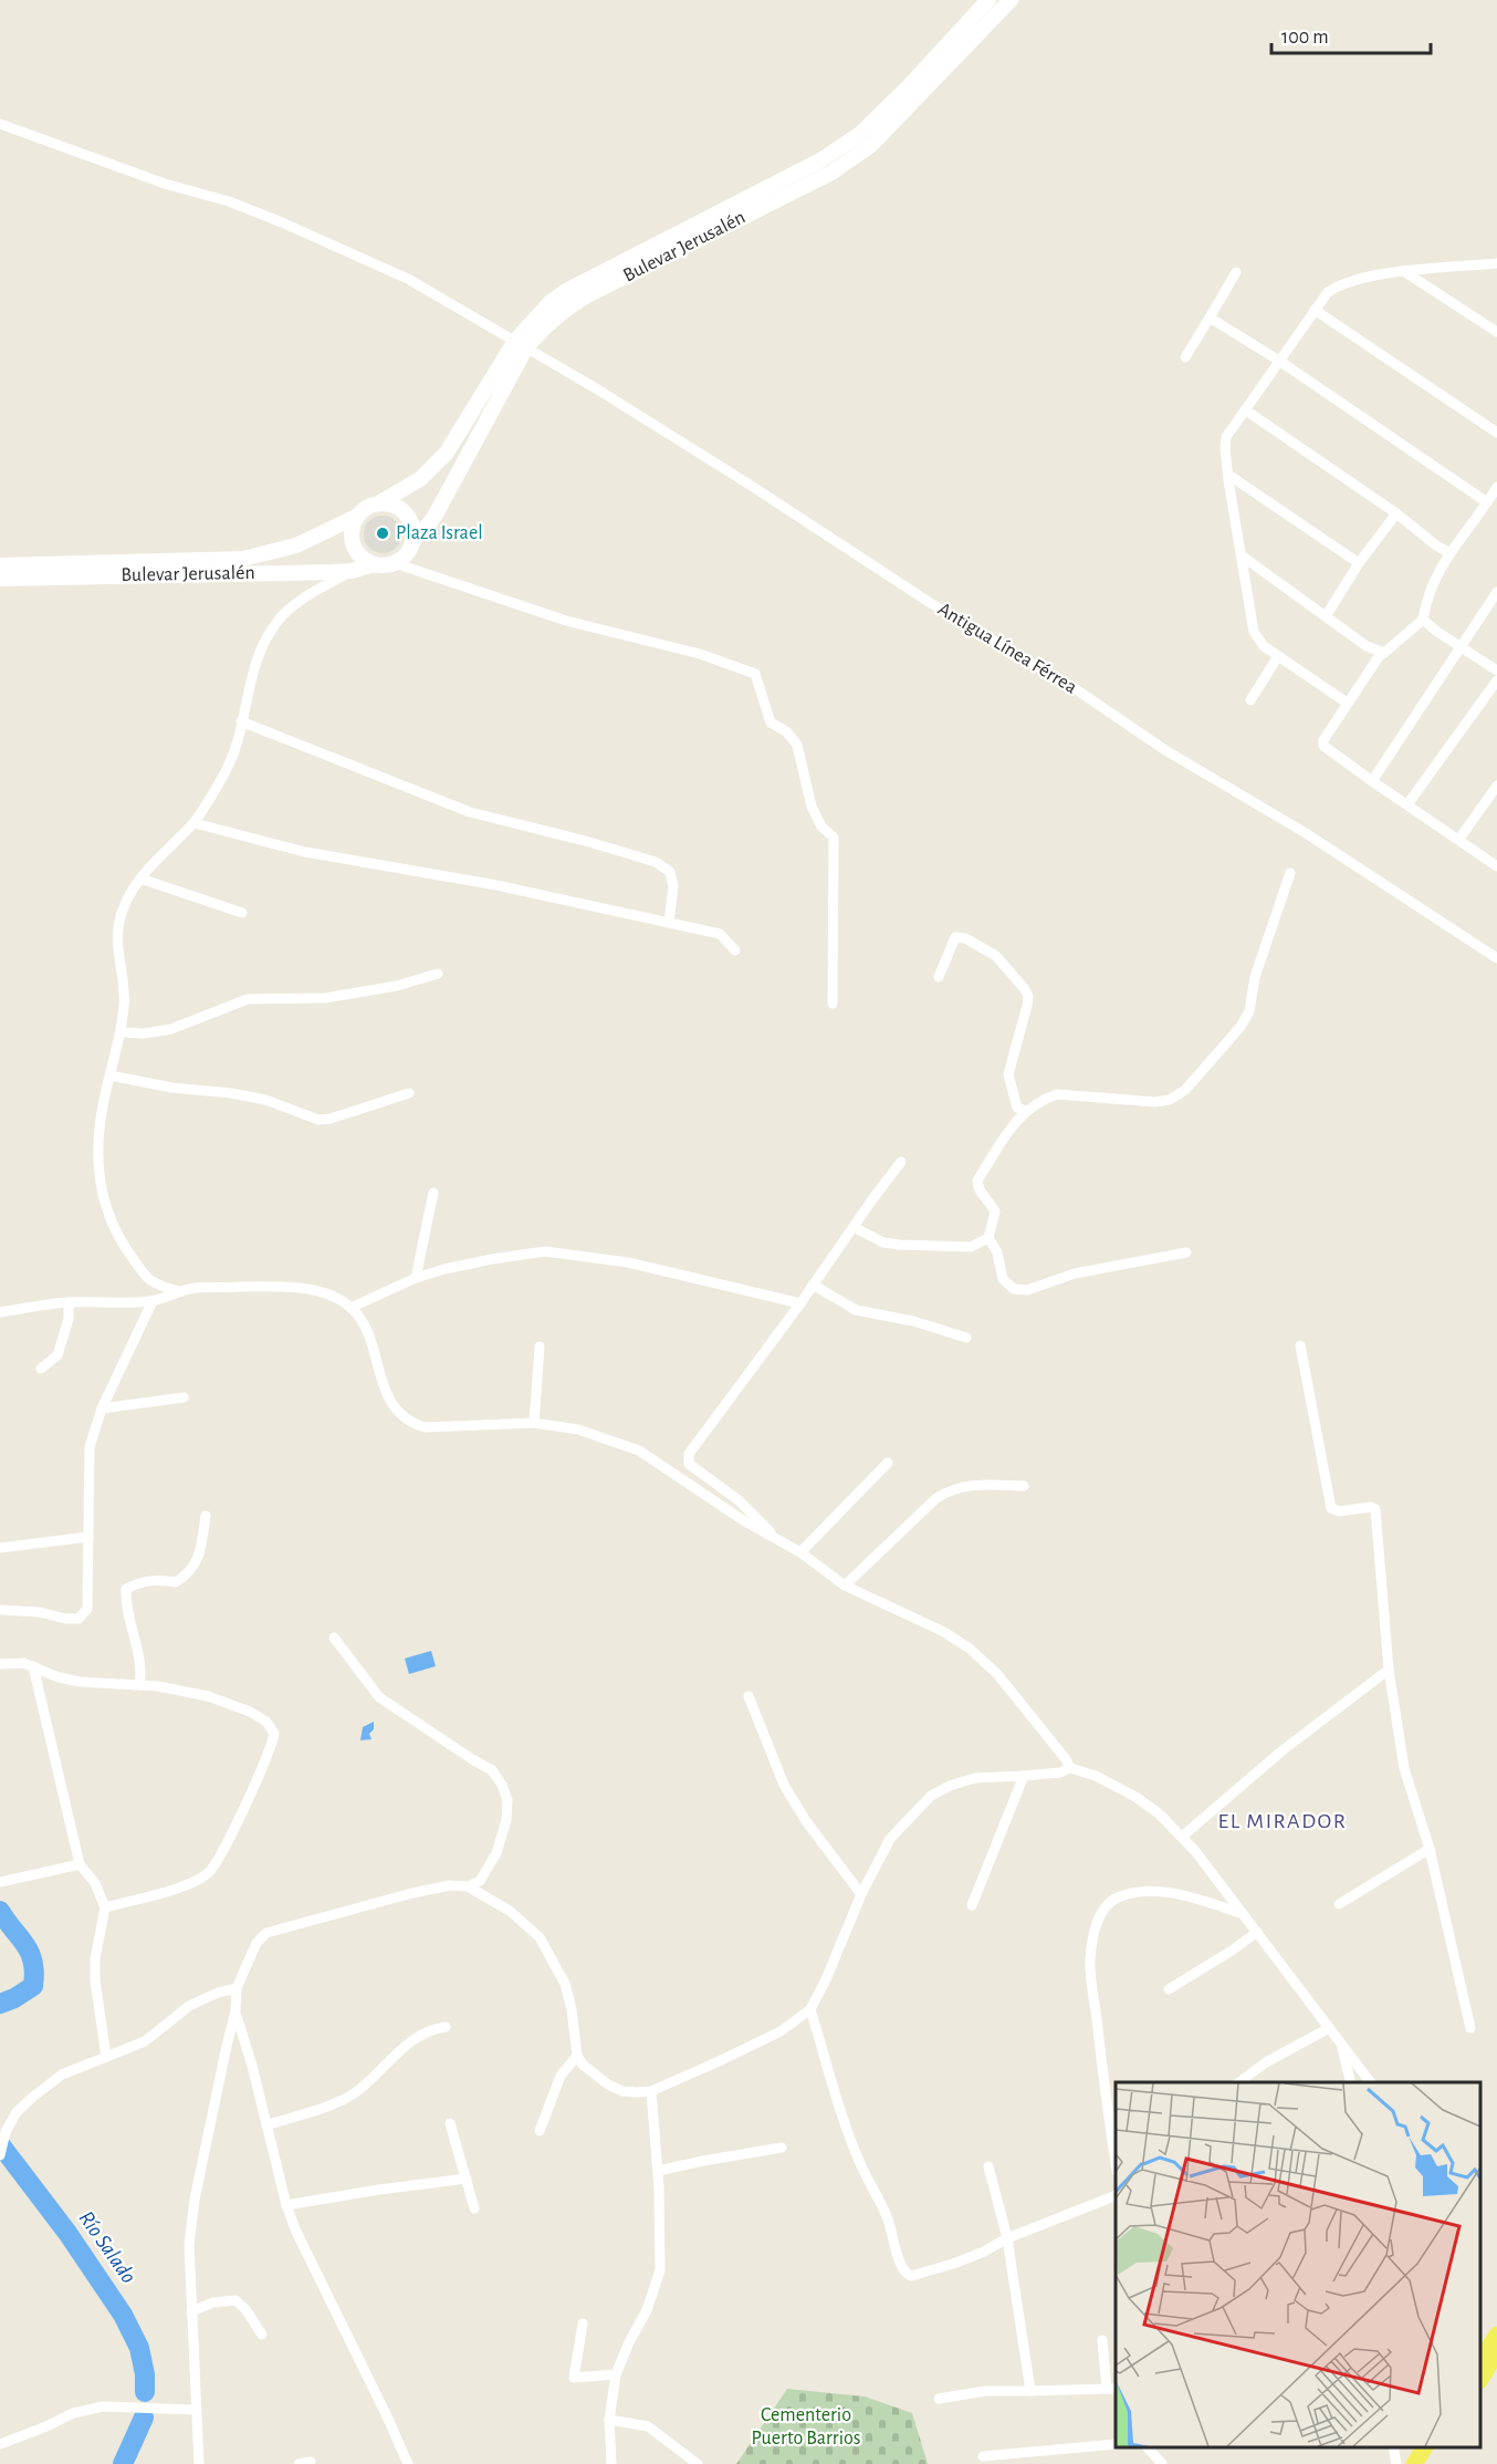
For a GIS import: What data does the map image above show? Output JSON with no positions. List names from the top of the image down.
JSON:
{
  "streets": {
    "main road": ["Bulevar Jerusalén"],
    "street": ["Antigua Línea Férrea"]
  },
  "crossings": [
    ["Bulevar Jerusalén", "Antigua Línea Férrea"]
  ],
  "districts": ["EL MIRADOR"],
  "water": ["Río Salado"],
  "parks": ["Cementerio Puerto Barrios"],
  "places": ["Plaza Israel"],
  "scale_bar": "100 m"
}
